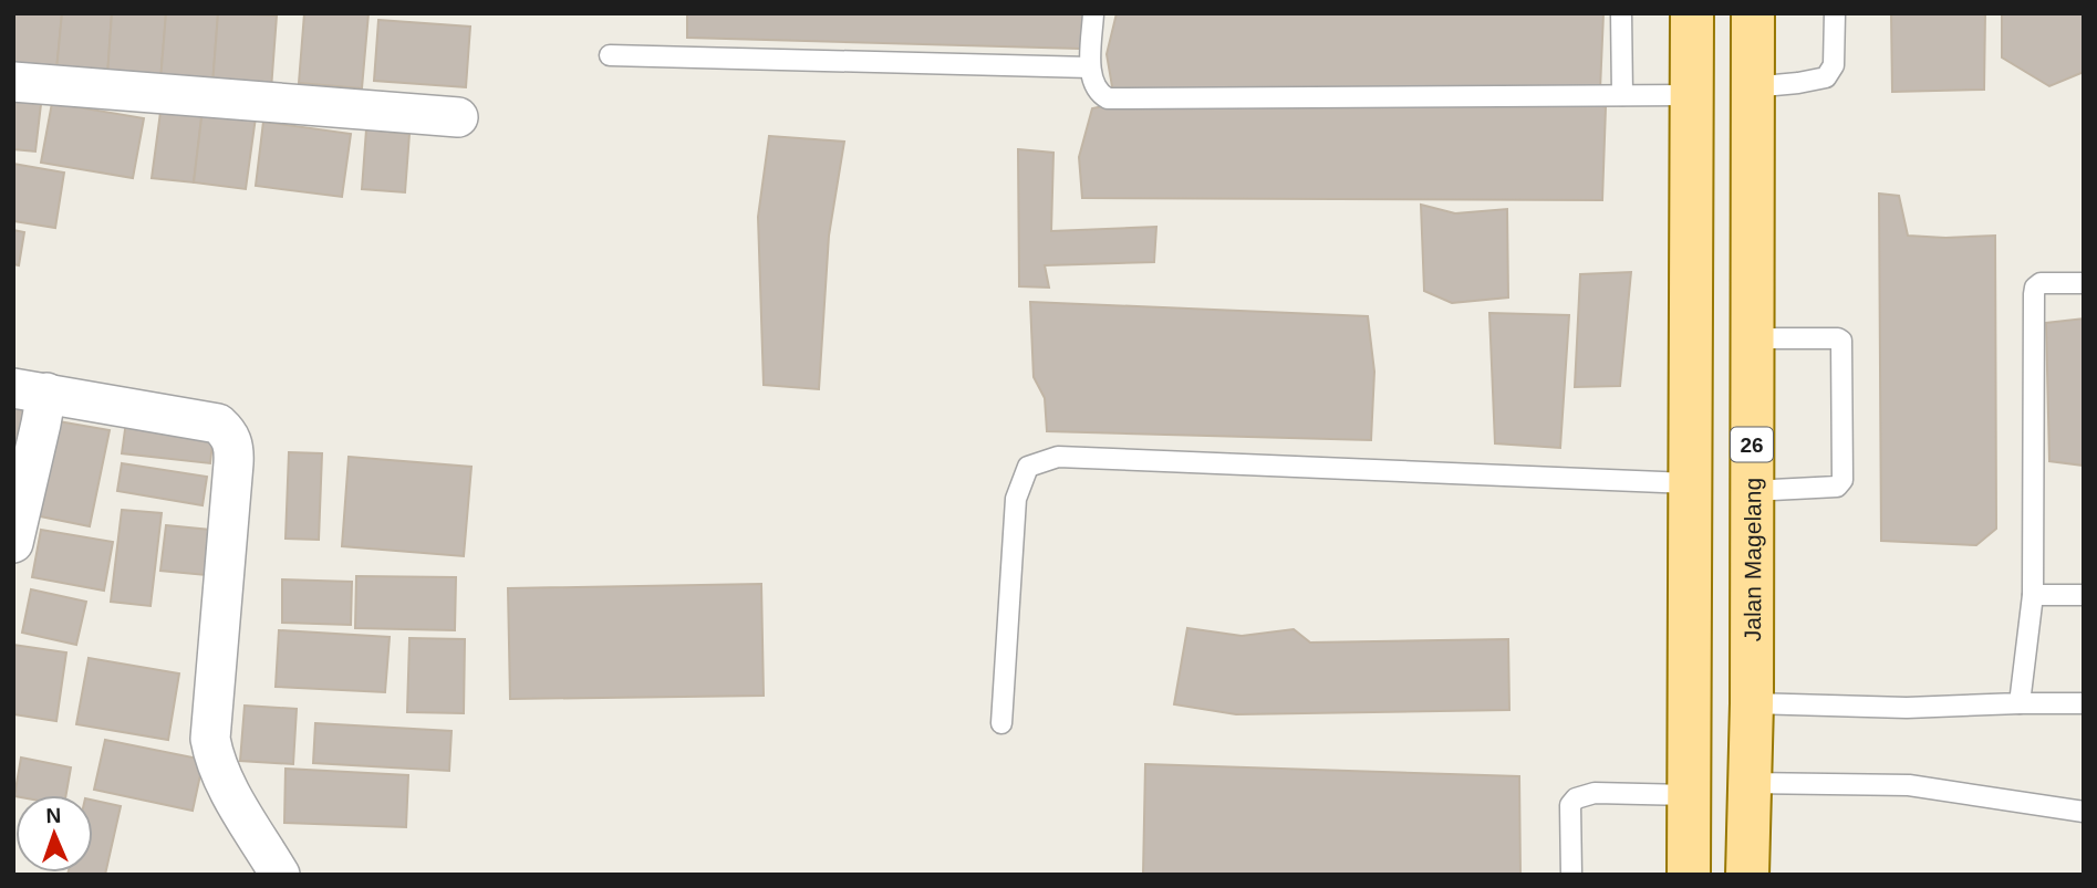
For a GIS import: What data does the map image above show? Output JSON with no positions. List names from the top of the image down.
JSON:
{
  "streets": {
    "main road": ["26", "Jalan Magelang"]
  },
  "north": "top"
}
